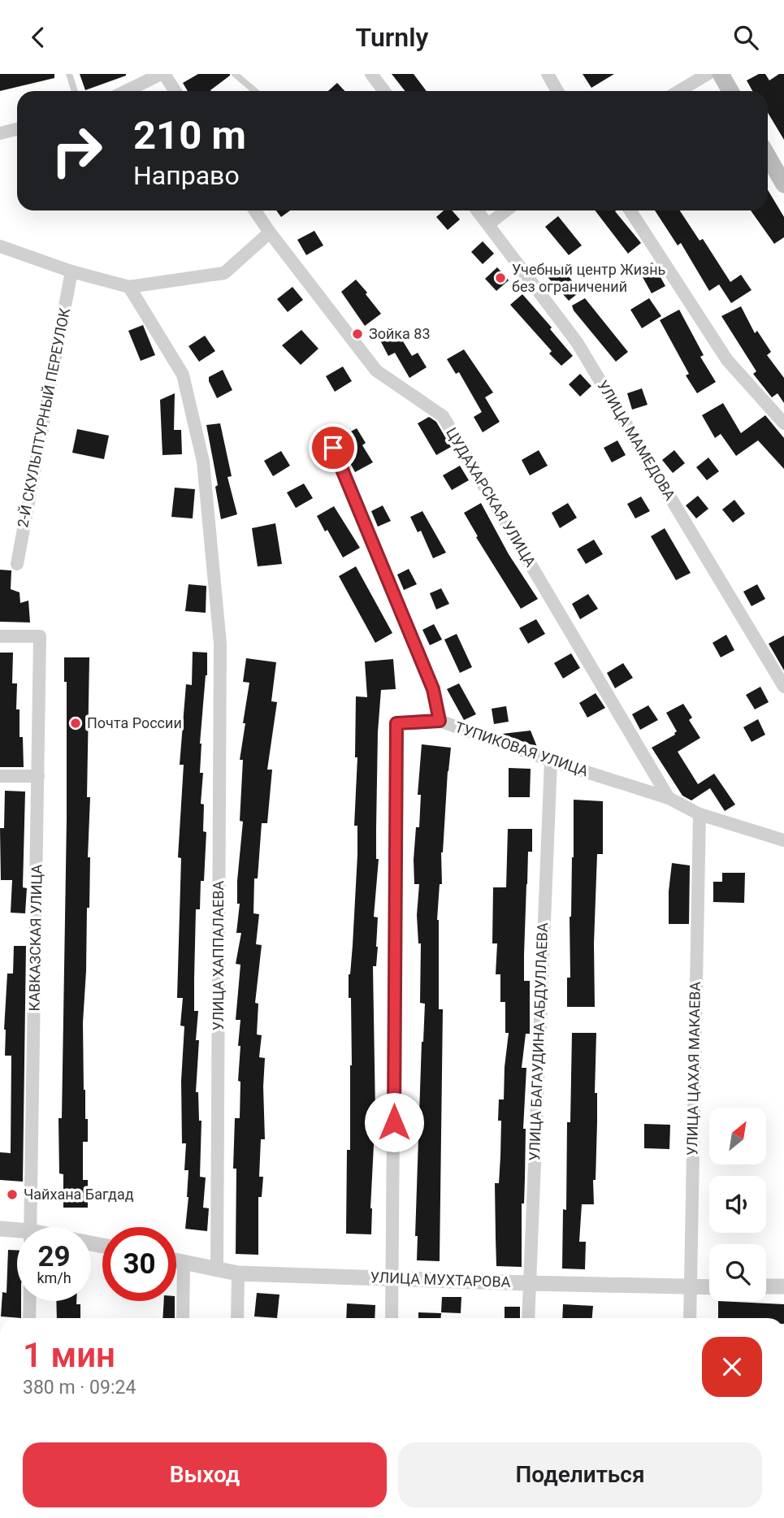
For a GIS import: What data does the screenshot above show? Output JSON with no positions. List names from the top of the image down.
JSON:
{
  "streets": {
    "street": [
      "2-Й СКУЛЬПТУРНЫЙ ПЕРЕУЛОК",
      "УЛИЦА МАМЕДОВА",
      "ЦУДАХАРСКАЯ УЛИЦА",
      "ТУПИКОВАЯ УЛИЦА",
      "КАВКАЗСКАЯ УЛИЦА",
      "УЛИЦА ХАППАЛАЕВА",
      "УЛИЦА БАГАУДИНА АБДУЛЛАЕВА",
      "УЛИЦА ЦАХАЯ МАКАЕВА",
      "УЛИЦА МУХТАРОВА"
    ]
  },
  "crossings": [
    ["ЦУДАХАРСКАЯ УЛИЦА", "ТУПИКОВАЯ УЛИЦА"],
    ["ТУПИКОВАЯ УЛИЦА", "УЛИЦА БАГАУДИНА АБДУЛЛАЕВА"],
    ["ТУПИКОВАЯ УЛИЦА", "УЛИЦА ЦАХАЯ МАКАЕВА"],
    ["УЛИЦА ХАППАЛАЕВА", "УЛИЦА МУХТАРОВА"],
    ["УЛИЦА БАГАУДИНА АБДУЛЛАЕВА", "УЛИЦА МУХТАРОВА"],
    ["УЛИЦА ЦАХАЯ МАКАЕВА", "УЛИЦА МУХТАРОВА"]
  ],
  "places": [
    "Учебный центр Жизнь без ограничений",
    "Зойка 83",
    "Почта России",
    "Чайхана Багдад"
  ],
  "north": "top right",
  "page": {
    "header": "Turnly",
    "turn": ["210 m", "Направо"],
    "speed": "29 km/h",
    "limit": "30",
    "heading": ["1 мин", "380 m · 09:24"],
    "buttons": ["Выход", "Поделиться"]
  }
}
